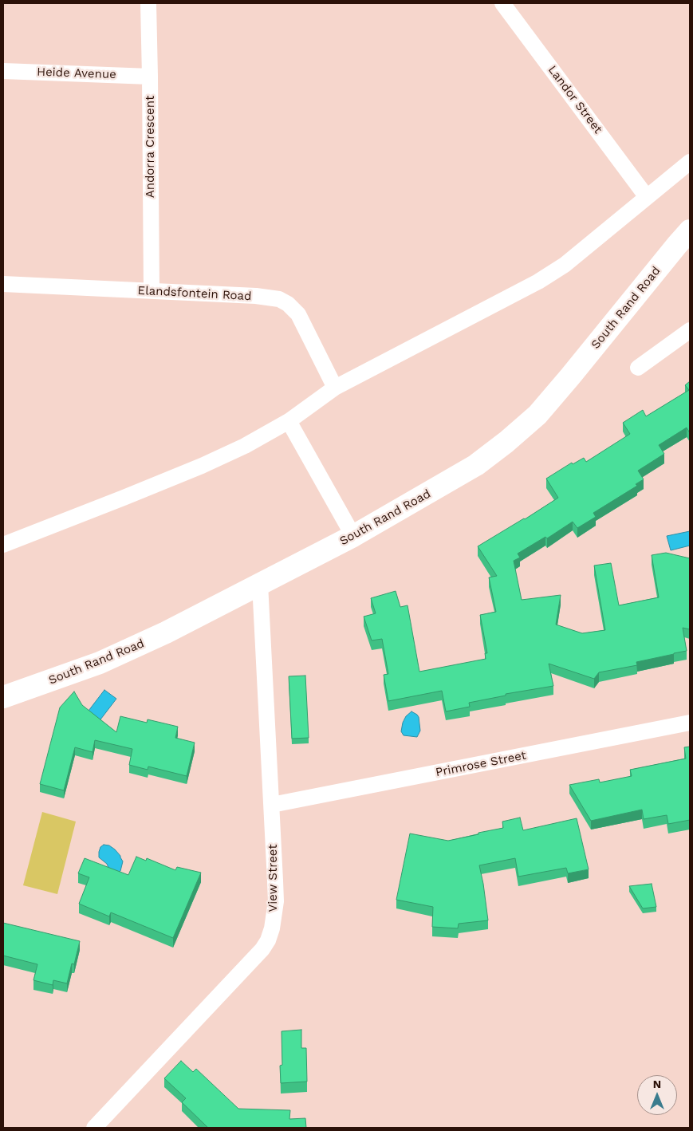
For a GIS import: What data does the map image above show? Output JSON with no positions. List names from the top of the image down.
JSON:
{
  "streets": {
    "main road": ["South Rand Road"],
    "street": [
      "Heide Avenue",
      "Landor Street",
      "Andorra Crescent",
      "Elandsfontein Road",
      "Primrose Street",
      "View Street"
    ]
  },
  "crossings": [
    ["Heide Avenue", "Andorra Crescent"],
    ["Andorra Crescent", "Elandsfontein Road"],
    ["South Rand Road", "View Street"],
    ["Primrose Street", "View Street"]
  ],
  "north": "top"
}
